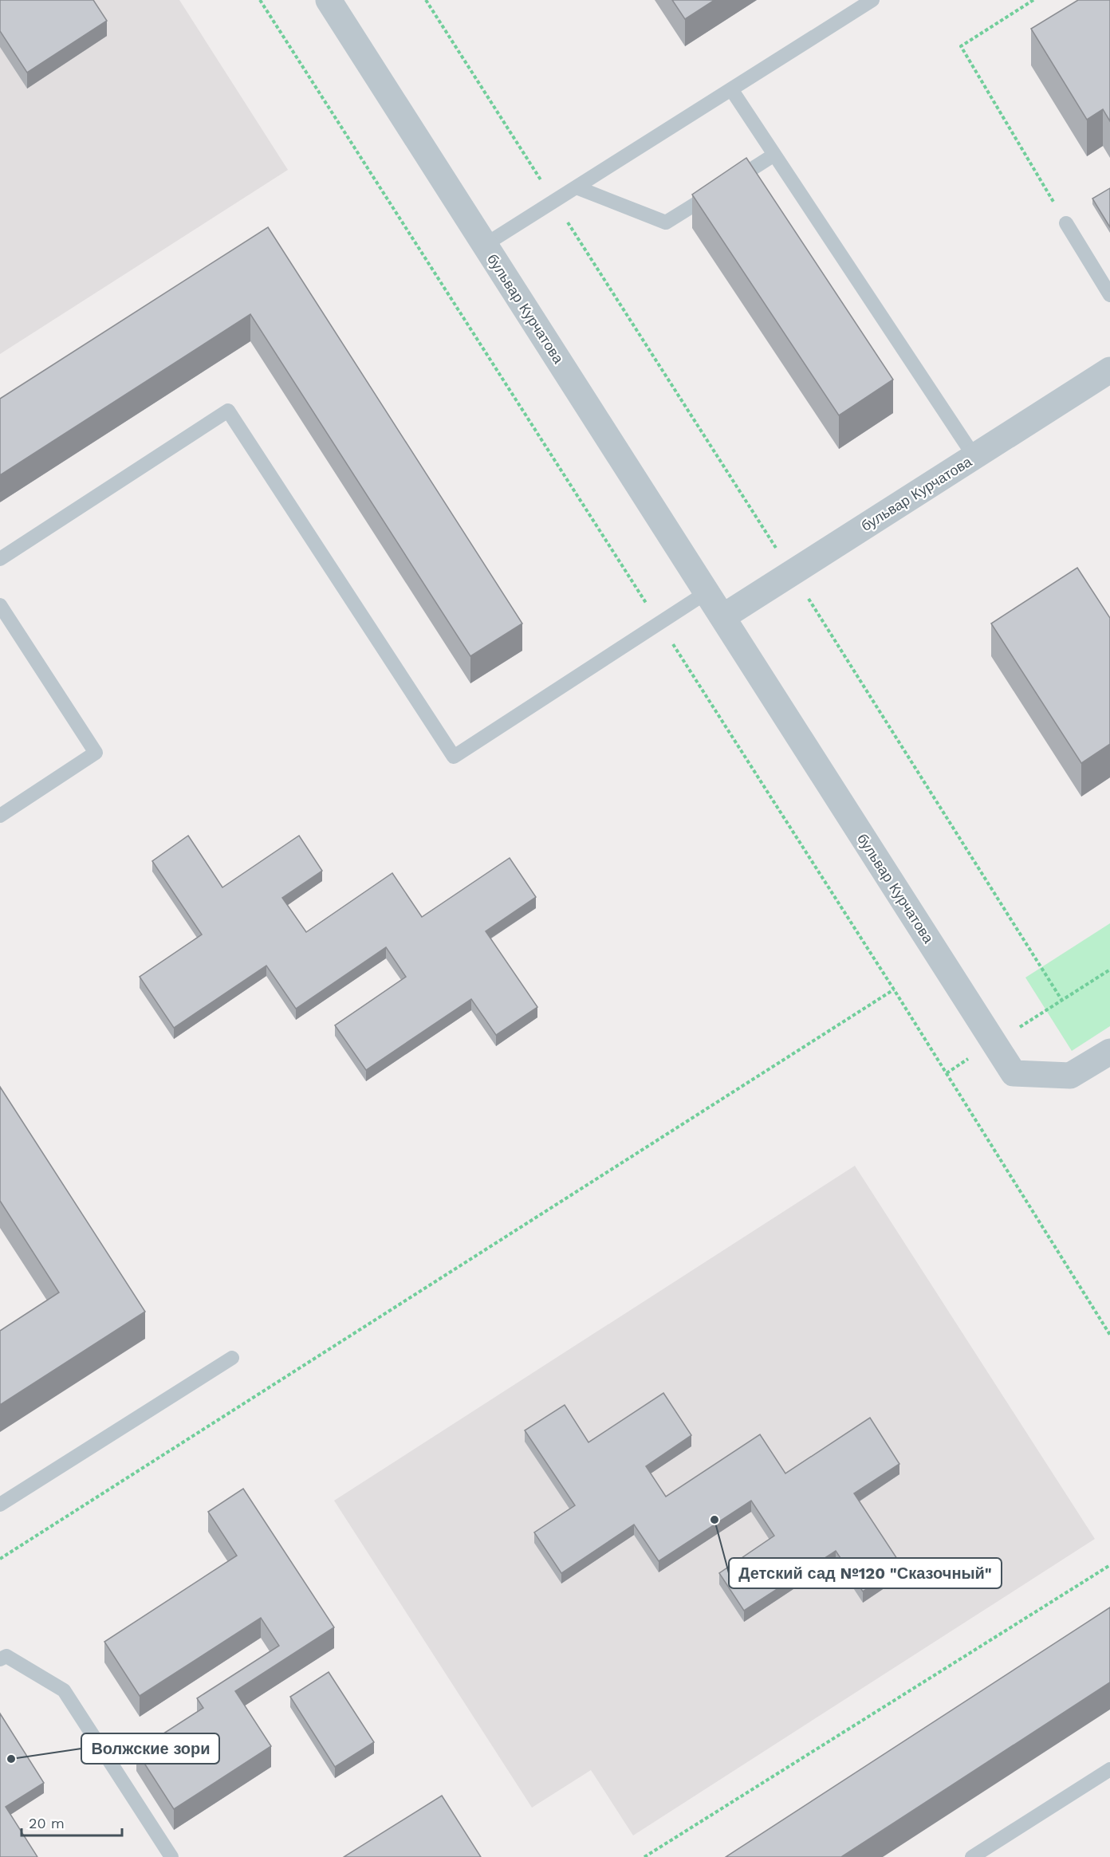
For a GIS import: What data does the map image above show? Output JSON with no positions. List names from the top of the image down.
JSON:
{
  "streets": {
    "street": ["бульвар Курчатова"]
  },
  "places": ["Детский сад №120 \"Сказочный\"", "Волжские зори"],
  "scale_bar": "20 m"
}
